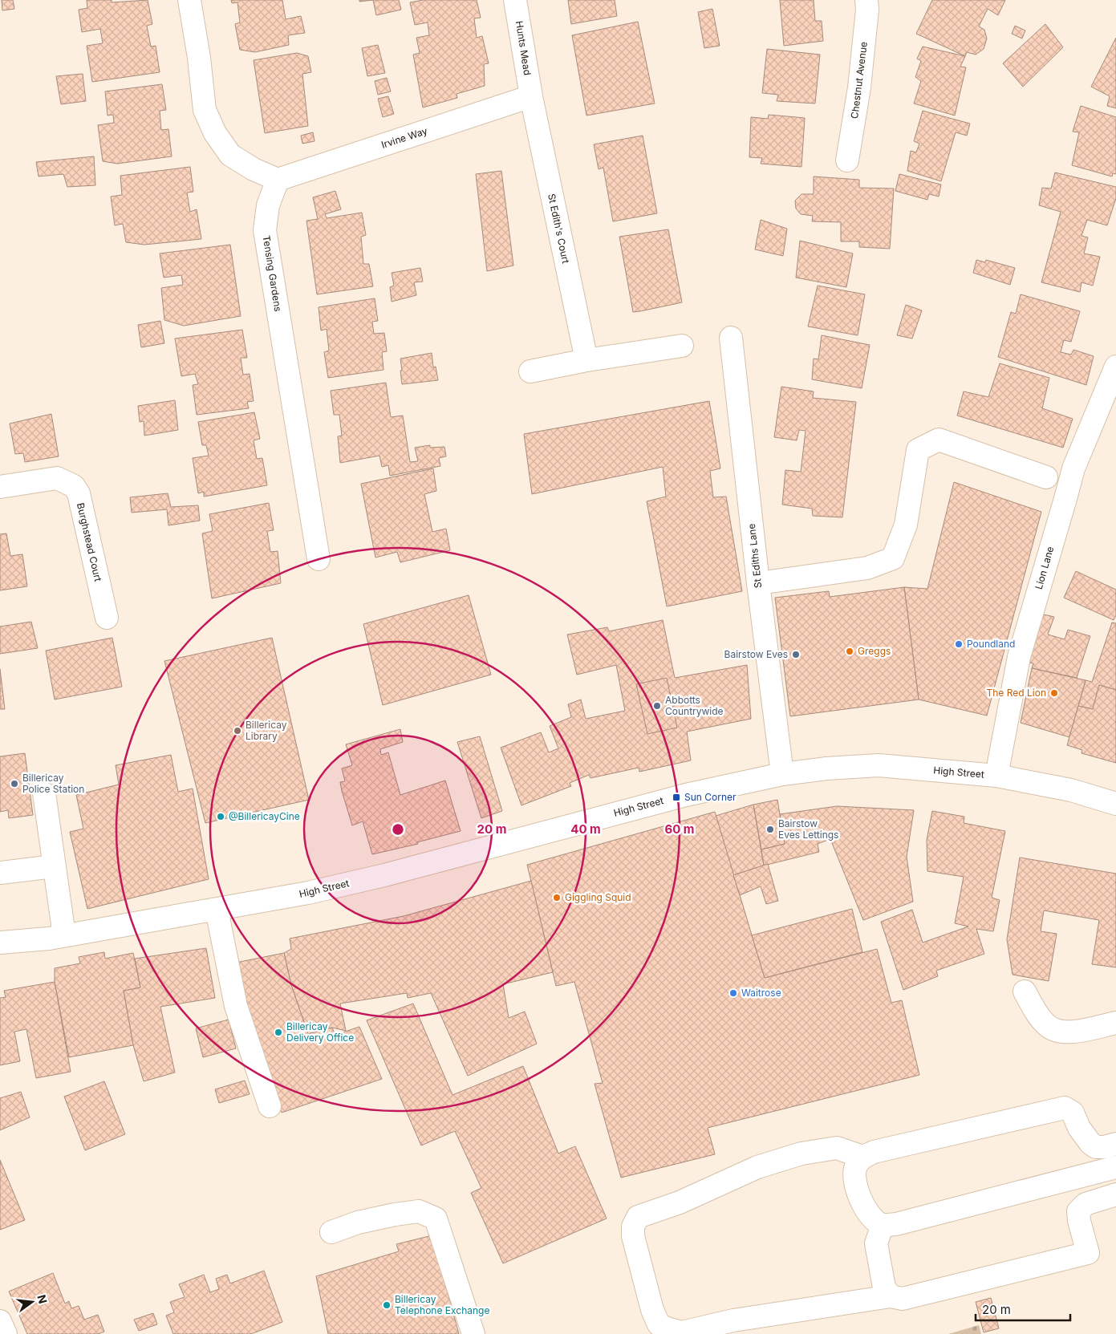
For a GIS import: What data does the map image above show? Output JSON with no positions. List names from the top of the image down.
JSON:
{
  "streets": {
    "street": [
      "Hunts Mead",
      "Chestnut Avenue",
      "Irvine Way",
      "St Edith's Court",
      "Tensing Gardens",
      "Burghstead Court",
      "St Ediths Lane",
      "Lion Lane",
      "High Street"
    ]
  },
  "crossings": [
    ["Hunts Mead", "Irvine Way"],
    ["Hunts Mead", "St Edith's Court"],
    ["Irvine Way", "St Edith's Court"],
    ["Irvine Way", "Tensing Gardens"],
    ["St Ediths Lane", "High Street"],
    ["Lion Lane", "High Street"]
  ],
  "places": {
    "other": [
      "Poundland",
      "Greggs",
      "Bairstow Eves",
      "The Red Lion",
      "Abbotts Countrywide",
      "Billericay Library",
      "Billericay Police Station",
      "@BillericayCine",
      "Bairstow Eves Lettings",
      "Giggling Squid",
      "Waitrose",
      "Billericay Delivery Office",
      "Billericay Telephone Exchange"
    ],
    "transit": ["Sun Corner"]
  },
  "scale_bar": "20 m",
  "north": "right",
  "rings": ["20 m", "40 m", "60 m"]
}
